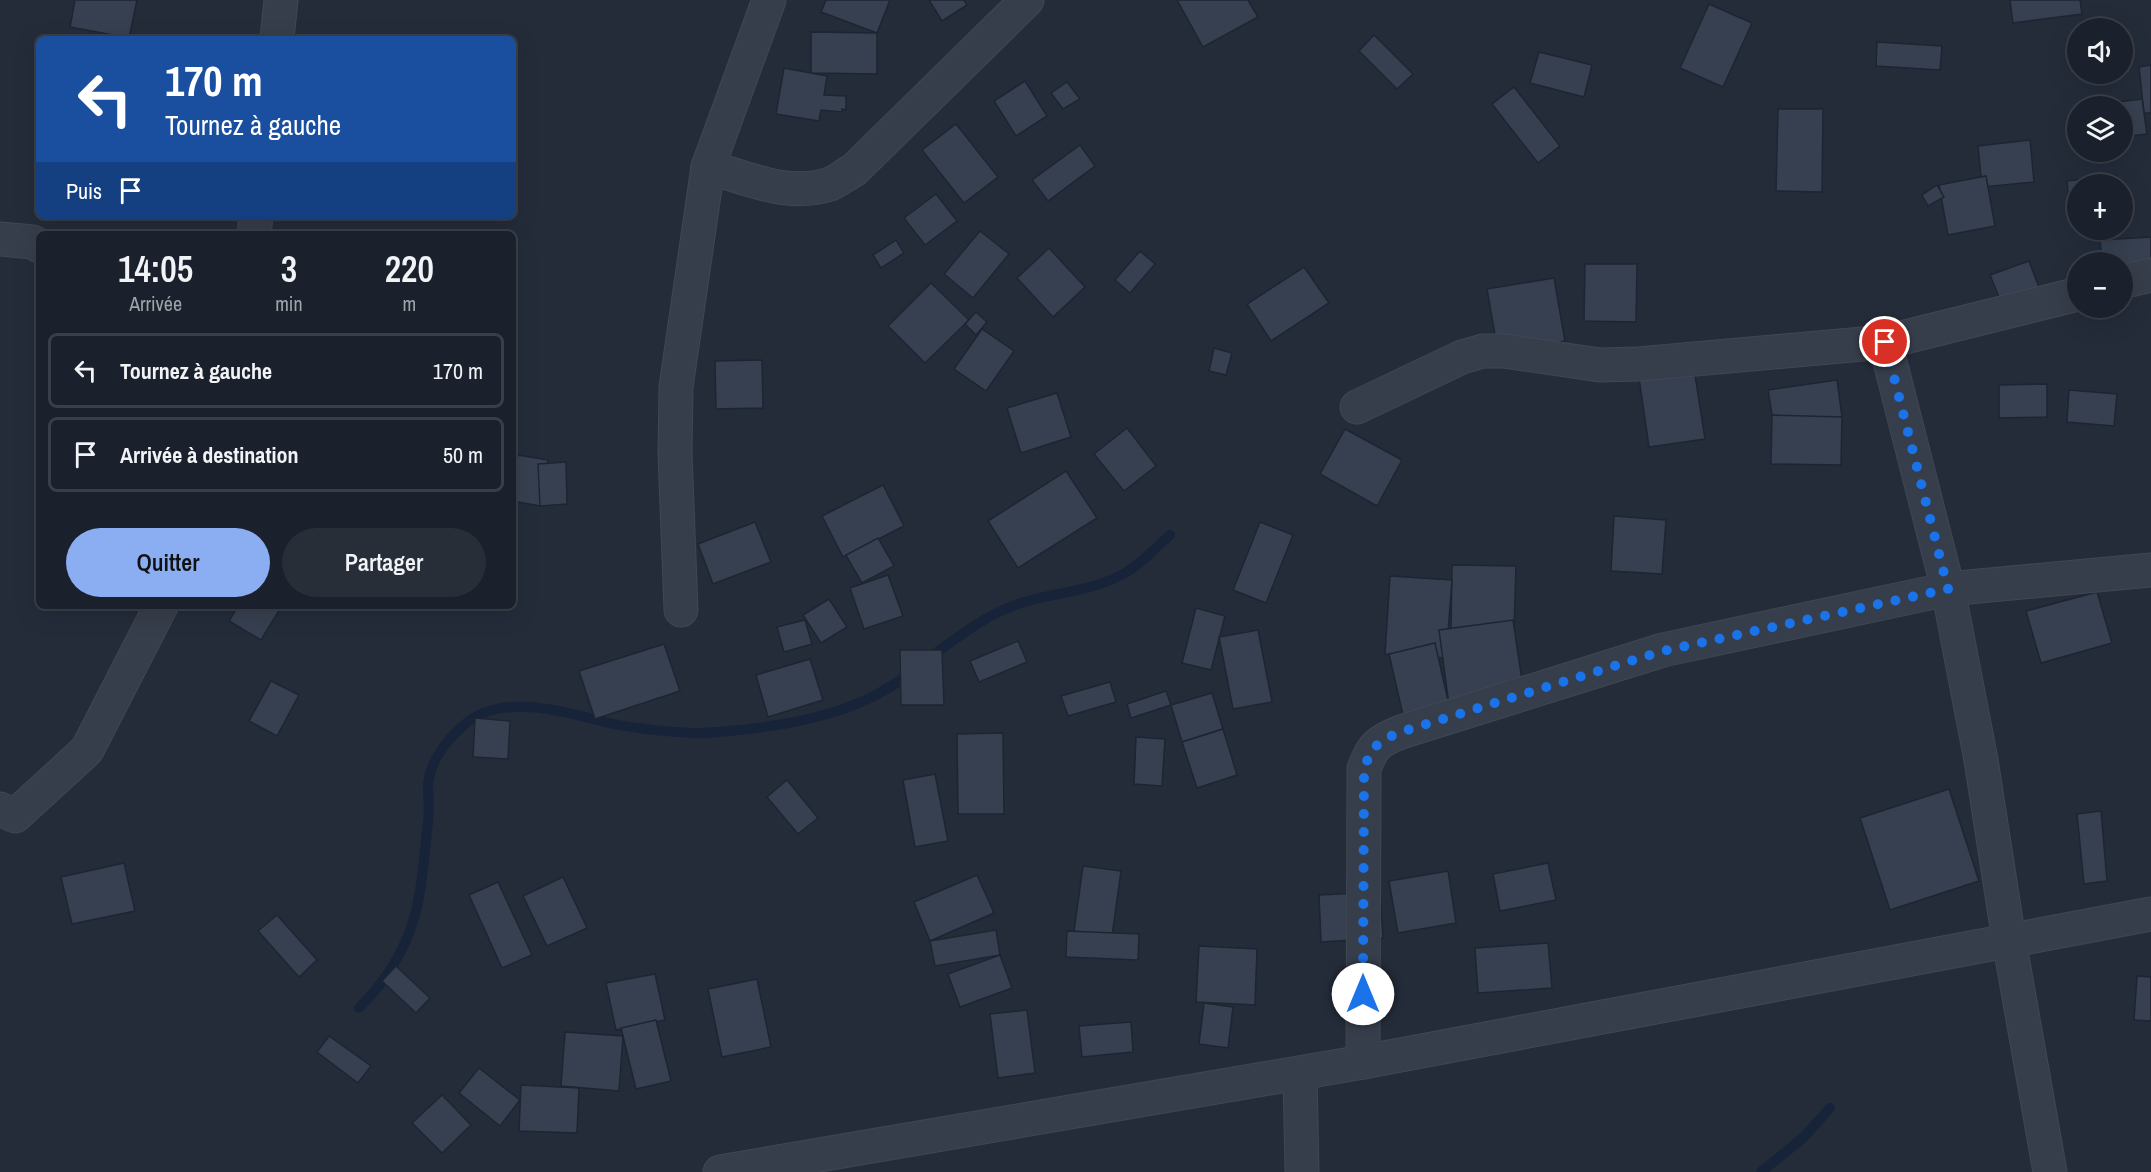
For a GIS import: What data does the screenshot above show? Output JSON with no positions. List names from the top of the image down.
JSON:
{
  "page": {
    "map_buttons": ["+", "−"],
    "turn": ["170 m", "Tournez à gauche"],
    "then": "Puis",
    "eta": [
      "14:05",
      "Arrivée",
      "3",
      "min",
      "220",
      "m"
    ],
    "list": [
      {
        "name": "Tournez à gauche",
        "value": "170 m"
      },
      {
        "name": "Arrivée à destination",
        "value": "50 m"
      }
    ],
    "buttons": ["Quitter", "Partager"]
  }
}
